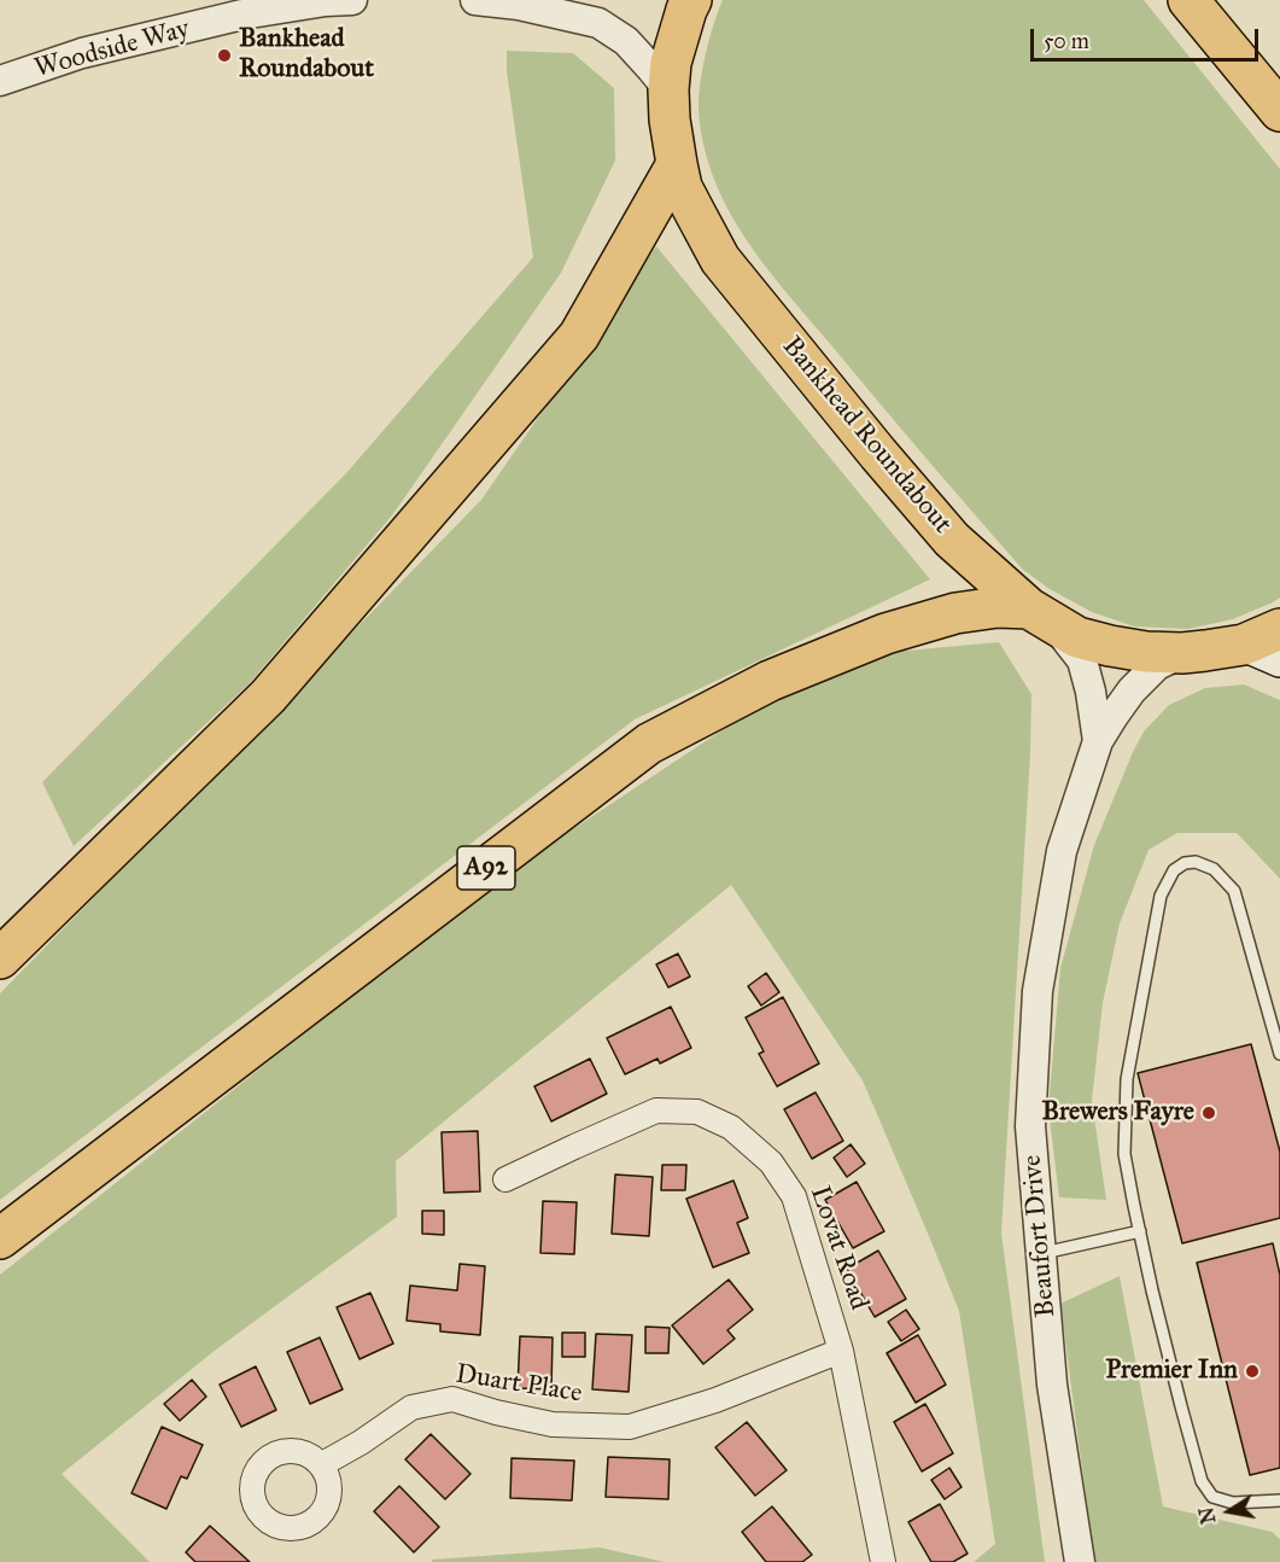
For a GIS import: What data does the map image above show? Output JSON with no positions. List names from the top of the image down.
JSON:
{
  "streets": {
    "highway": ["Bankhead Roundabout", "A92"],
    "street": [
      "Woodside Way",
      "Beaufort Drive",
      "Lovat Road",
      "Duart Place"
    ]
  },
  "crossings": [
    ["Bankhead Roundabout", "A92"],
    ["Bankhead Roundabout", "Beaufort Drive"],
    ["A92", "Beaufort Drive"],
    ["Lovat Road", "Duart Place"]
  ],
  "places": ["Bankhead Roundabout", "Brewers Fayre", "Premier Inn"],
  "scale_bar": "50 m",
  "north": "left"
}
